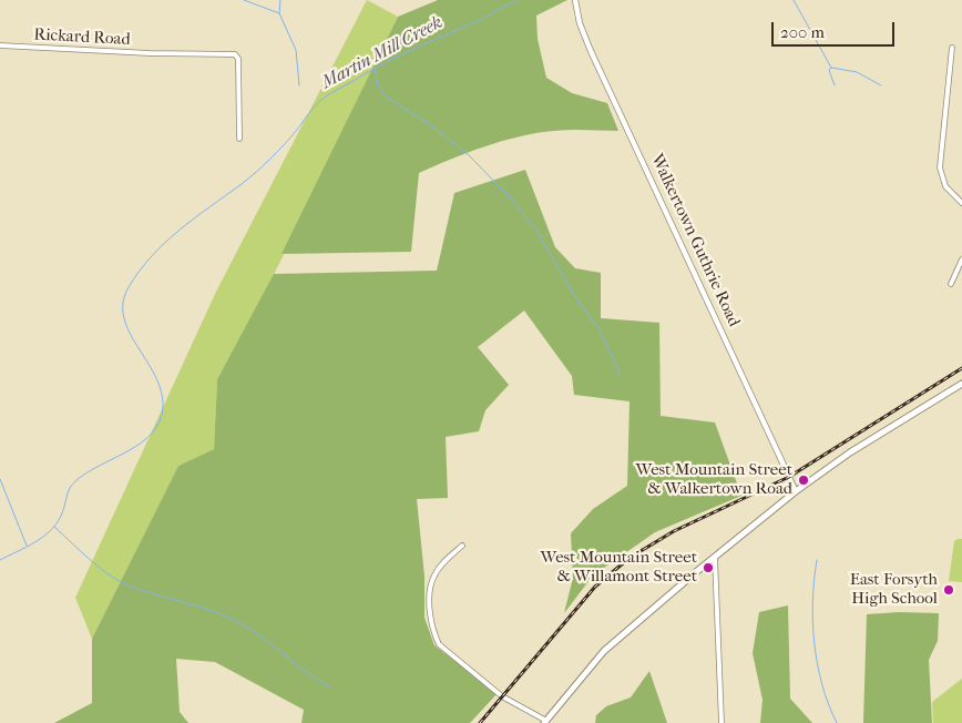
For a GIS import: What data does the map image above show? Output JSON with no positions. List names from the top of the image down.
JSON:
{
  "streets": {
    "street": ["Rickard Road", "Walkertown Guthrie Road"]
  },
  "water": ["Martin Mill Creek"],
  "places": ["West Mountain Street & Walkertown Road", "West Mountain Street & Willamont Street", "East Forsyth High School"],
  "scale_bar": "200 m"
}
